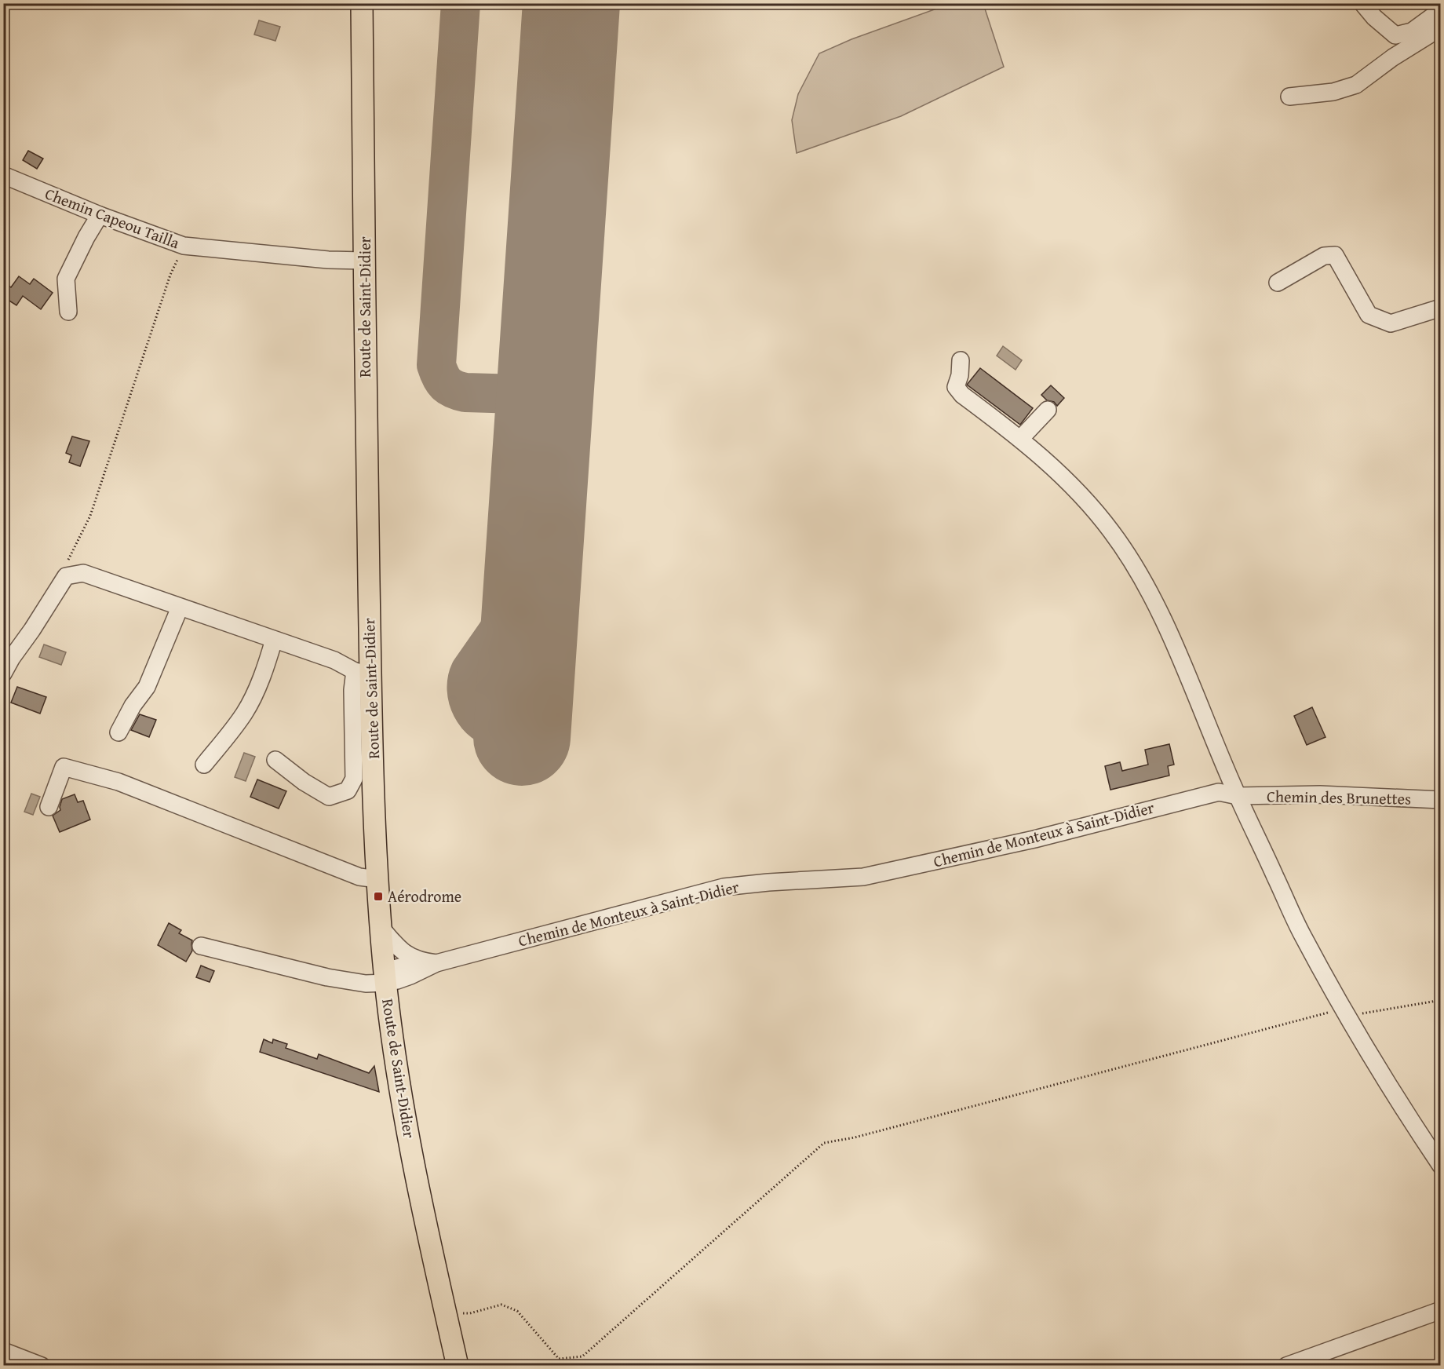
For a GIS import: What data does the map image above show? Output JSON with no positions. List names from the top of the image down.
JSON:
{
  "streets": {
    "main road": ["Route de Saint-Didier"],
    "street": ["Chemin Capeou Tailla", "Chemin des Brunettes", "Chemin de Monteux à Saint-Didier"]
  },
  "crossings": [
    ["Chemin Capeou Tailla", "Route de Saint-Didier"],
    ["Route de Saint-Didier", "Chemin de Monteux à Saint-Didier"],
    ["Chemin des Brunettes", "Chemin de Monteux à Saint-Didier"]
  ],
  "places": {
    "transit": ["Aérodrome"]
  }
}
